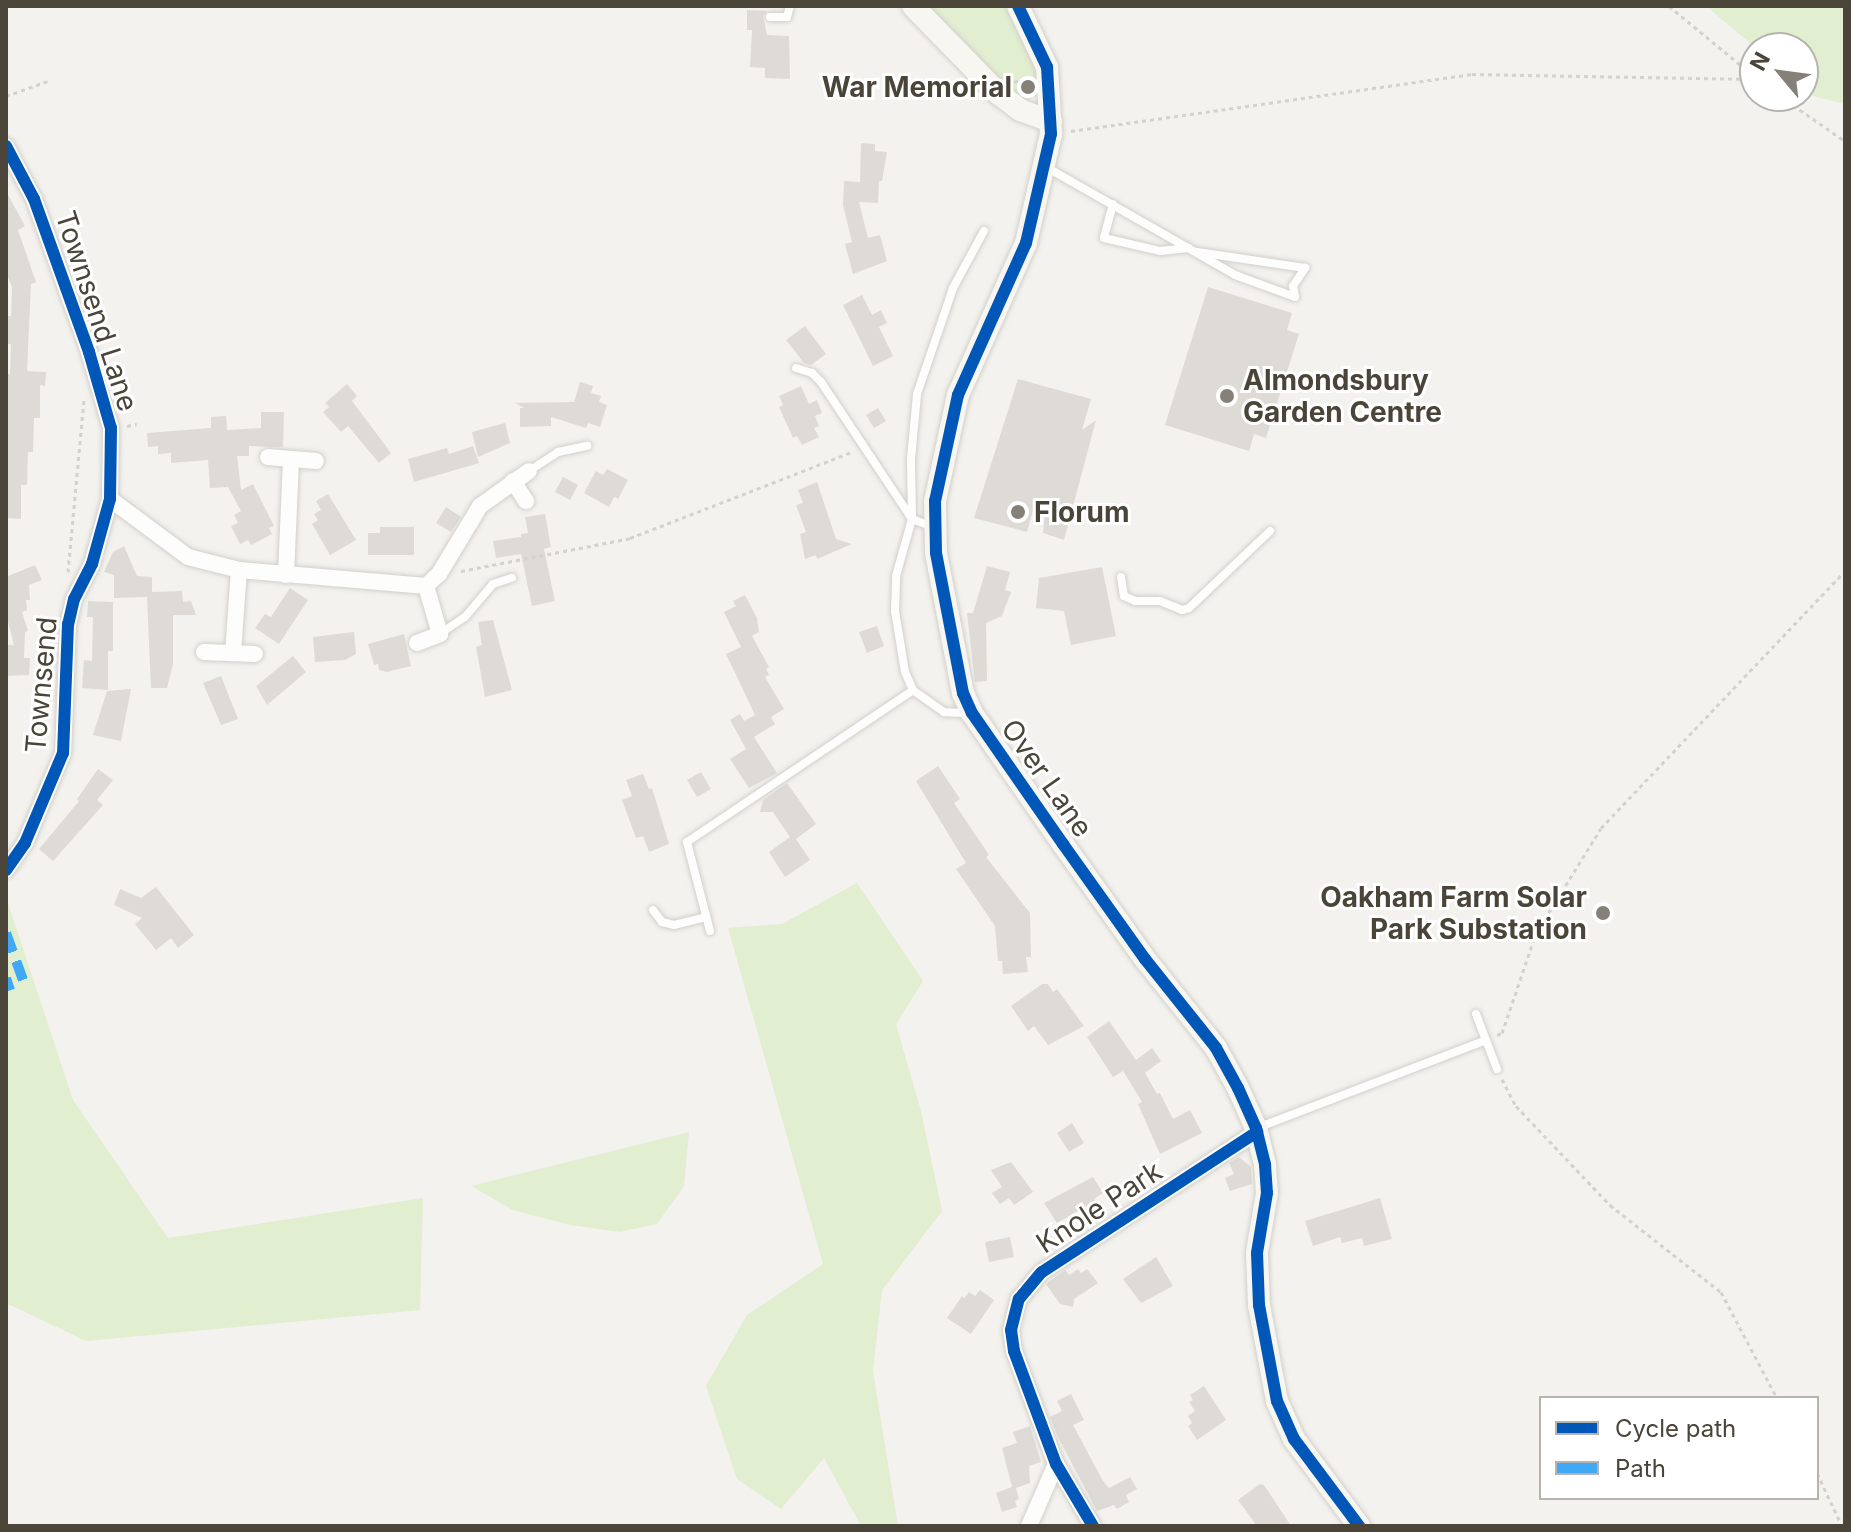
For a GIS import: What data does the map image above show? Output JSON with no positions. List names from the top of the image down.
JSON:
{
  "streets": {
    "street": [
      "Townsend Lane",
      "Townsend",
      "Over Lane",
      "Knole Park"
    ]
  },
  "crossings": [
    ["Townsend Lane", "Townsend"],
    ["Over Lane", "Knole Park"]
  ],
  "places": [
    "War Memorial",
    "Almondsbury Garden Centre",
    "Florum",
    "Oakham Farm Solar Park Substation"
  ],
  "legend": ["Cycle path", "Path"],
  "north": "top left"
}
